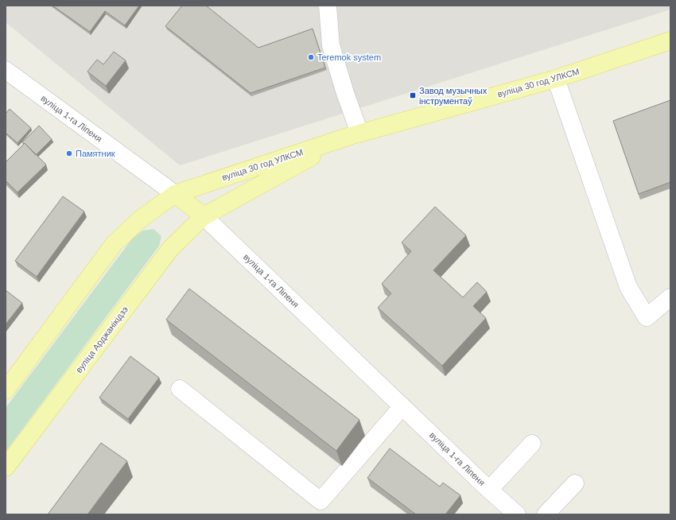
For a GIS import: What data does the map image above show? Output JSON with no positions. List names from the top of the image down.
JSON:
{
  "streets": {
    "main road": ["вуліца 30 год УЛКСМ", "вуліца 1-га Ліпеня", "вуліца Арджанікідзэ"]
  },
  "crossings": [
    ["вуліца 30 год УЛКСМ", "вуліца 1-га Ліпеня"],
    ["вуліца 30 год УЛКСМ", "вуліца Арджанікідзэ"],
    ["вуліца 1-га Ліпеня", "вуліца Арджанікідзэ"]
  ],
  "places": {
    "other": ["Teremok system", "Памятник"],
    "transit": ["Завод музычных інструментаў"]
  }
}
